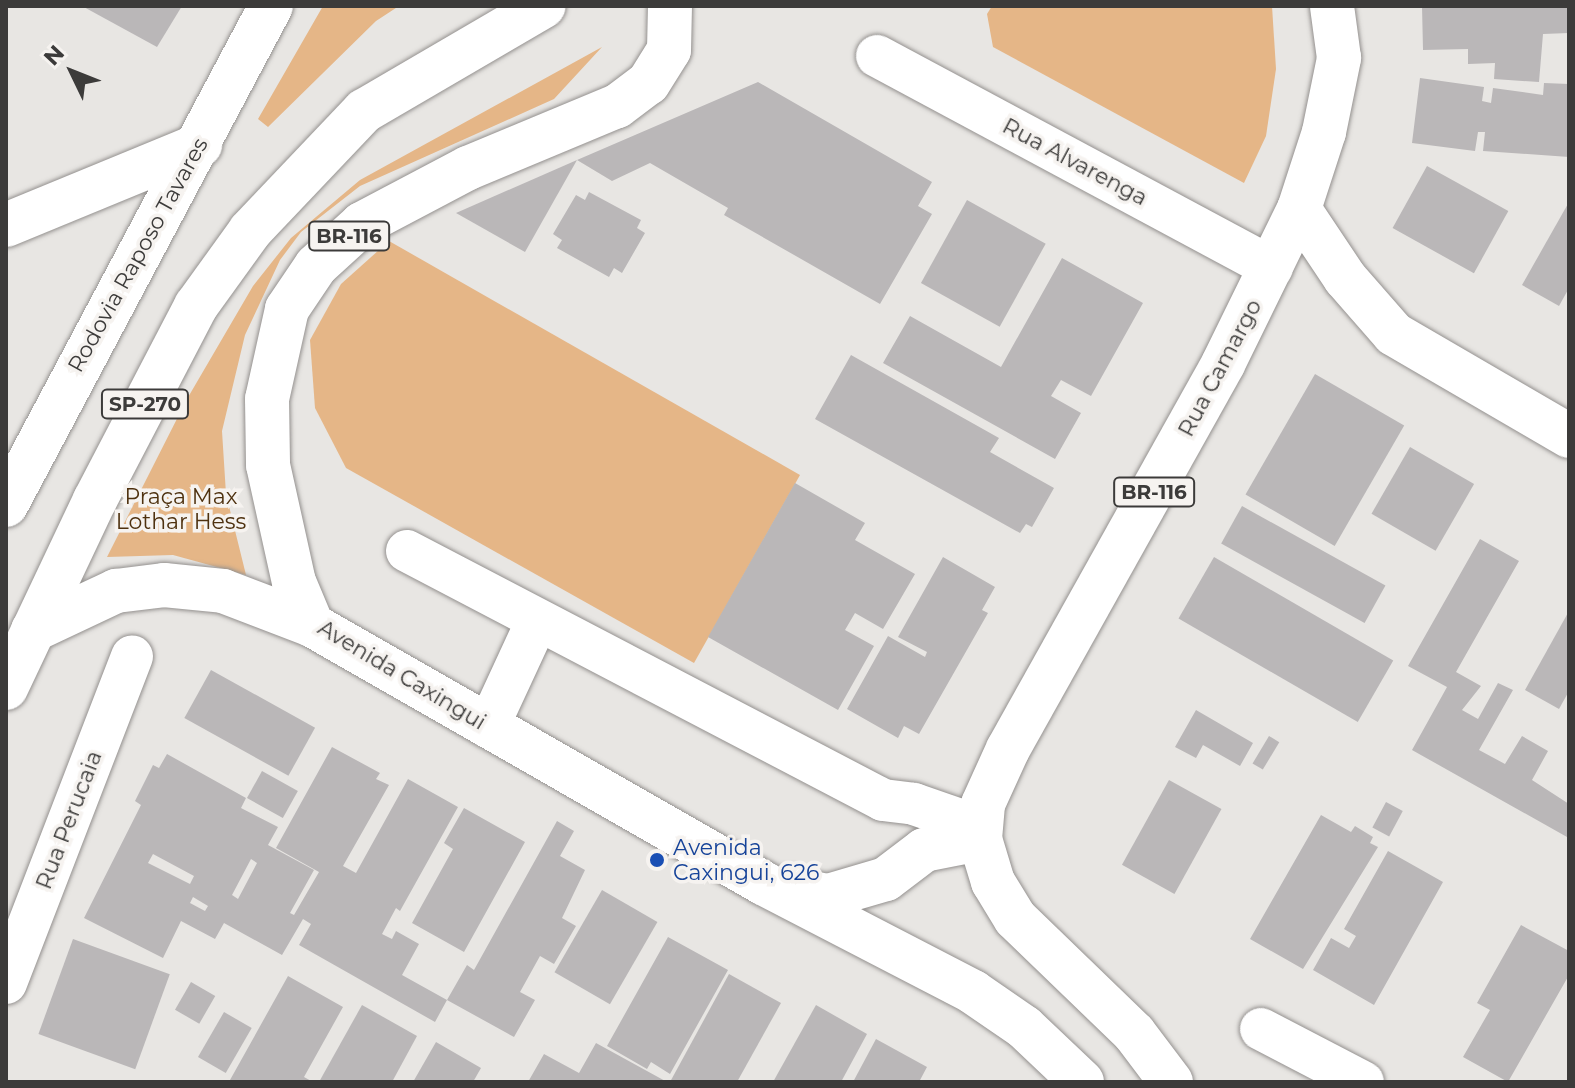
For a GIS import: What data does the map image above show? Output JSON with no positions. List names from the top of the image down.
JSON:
{
  "streets": {
    "main road": [
      "BR-116",
      "Rodovia Raposo Tavares",
      "Rua Camargo",
      "SP-270",
      "Avenida Caxingui"
    ],
    "street": ["Rua Alvarenga", "Rua Perucaia"]
  },
  "crossings": [
    ["Rua Alvarenga", "Rua Camargo"]
  ],
  "parks": ["Praça Max Lothar Hess"],
  "places": ["Avenida Caxingui, 626"],
  "north": "top left"
}
